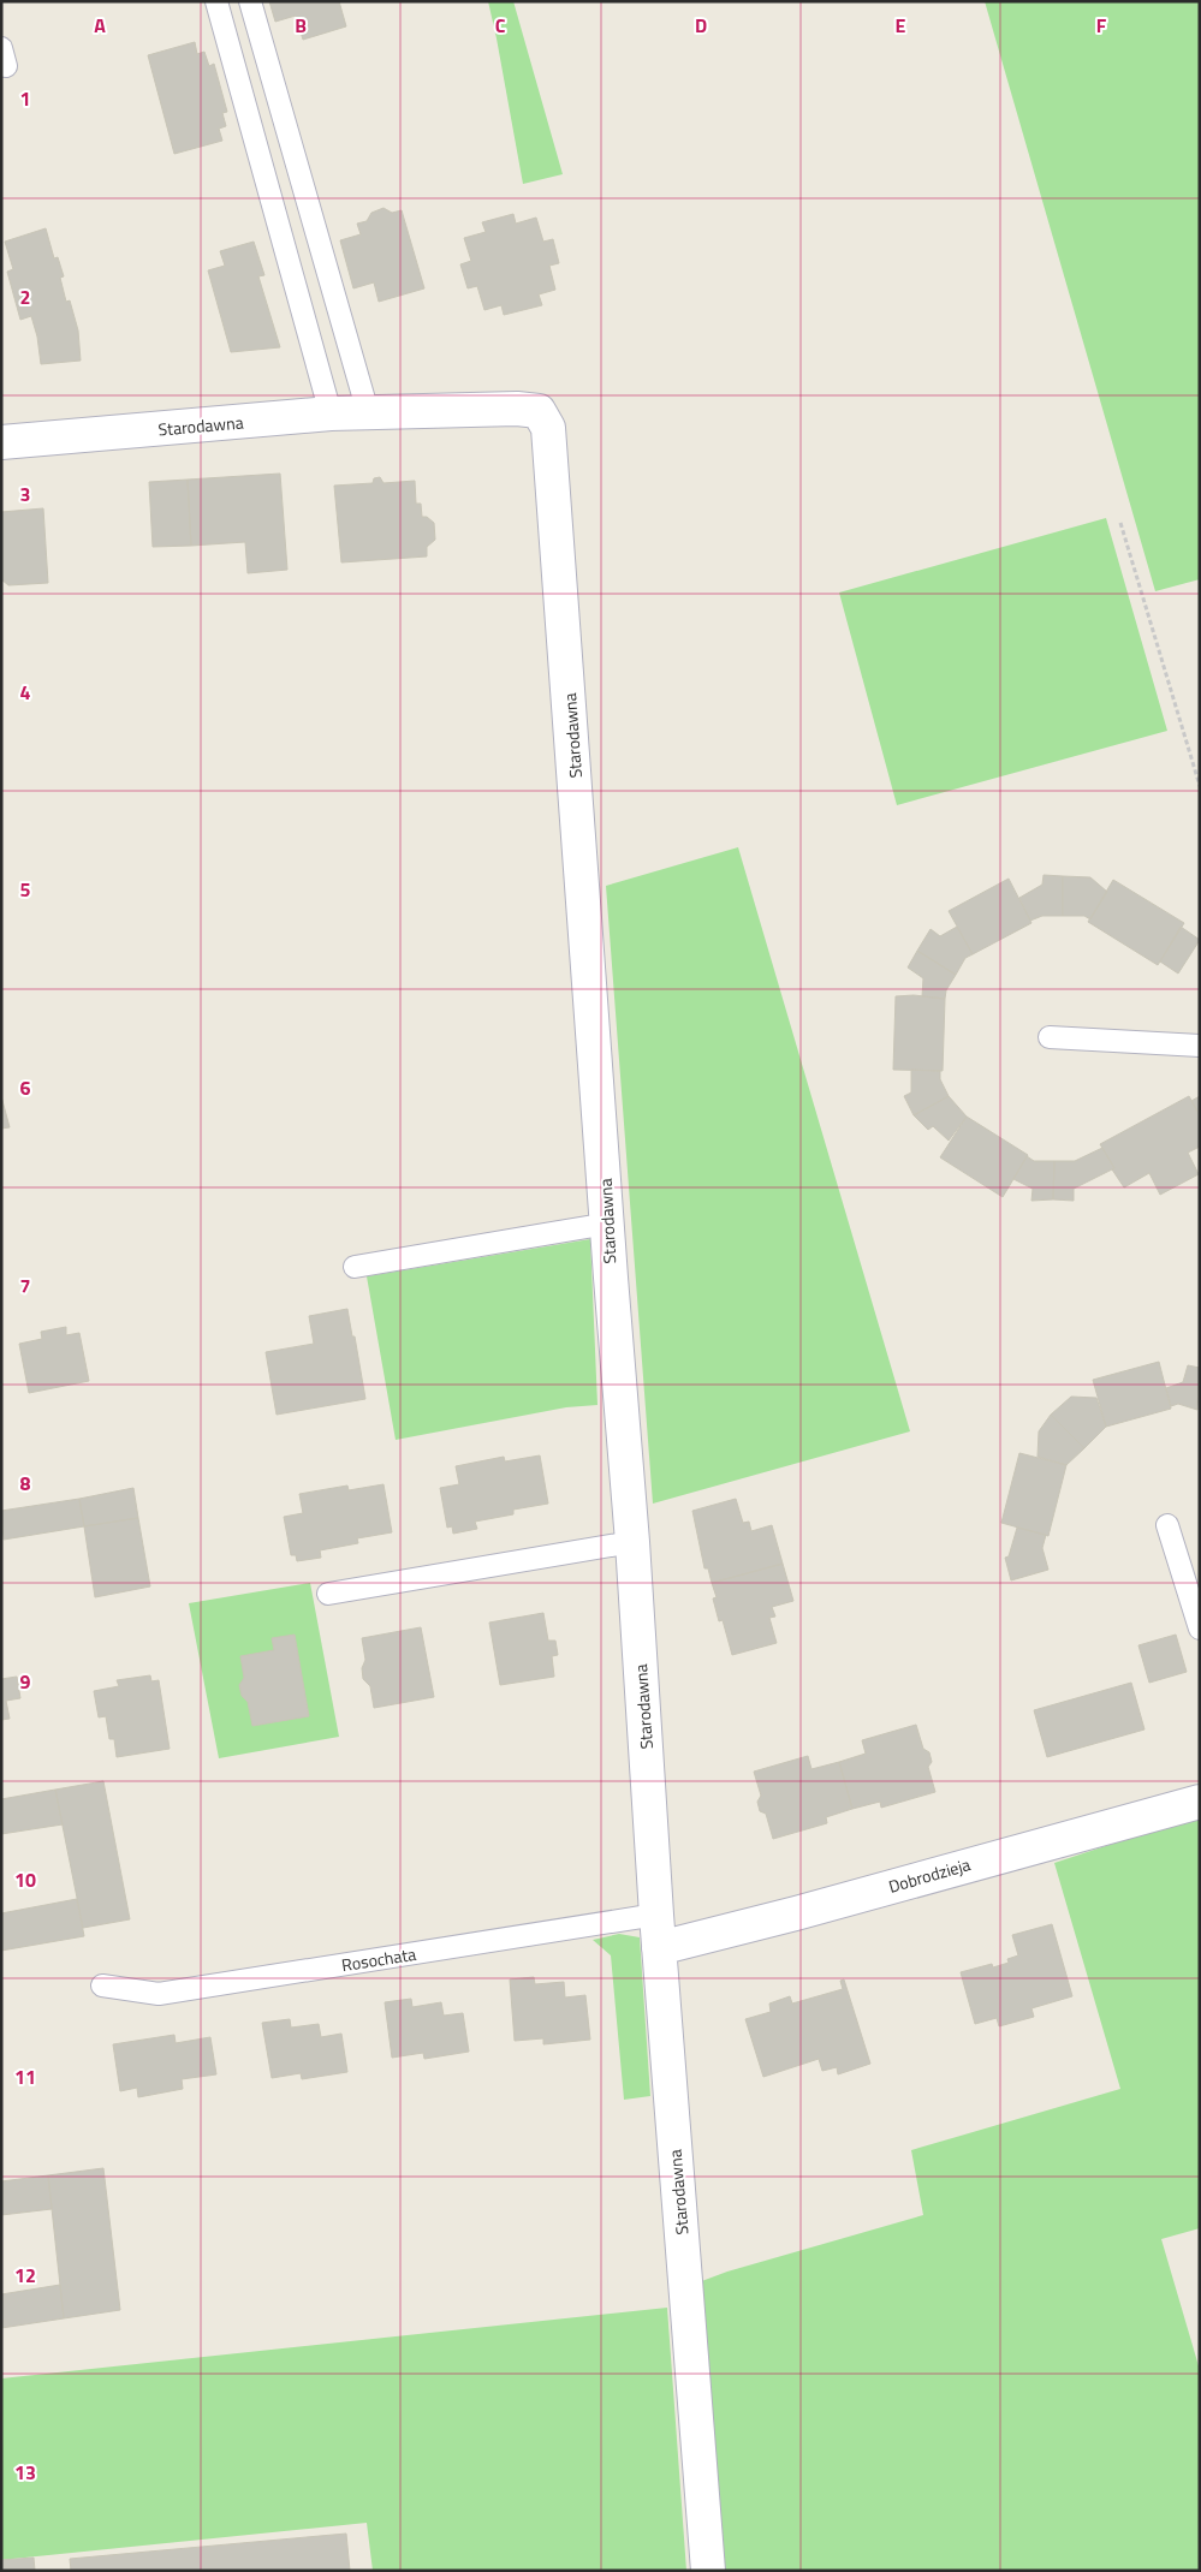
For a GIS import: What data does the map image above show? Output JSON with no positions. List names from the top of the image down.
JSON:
{
  "streets": {
    "street": ["Starodawna", "Dobrodzieja"],
    "lane": ["Rosochata"]
  },
  "crossings": [
    ["Starodawna", "Dobrodzieja"],
    ["Starodawna", "Rosochata"]
  ],
  "grid": {
    "columns": [
      "A",
      "B",
      "C",
      "D",
      "E",
      "F"
    ],
    "rows": [
      "1",
      "2",
      "3",
      "4",
      "5",
      "6",
      "7",
      "8",
      "9",
      "10",
      "11",
      "12",
      "13"
    ]
  }
}
